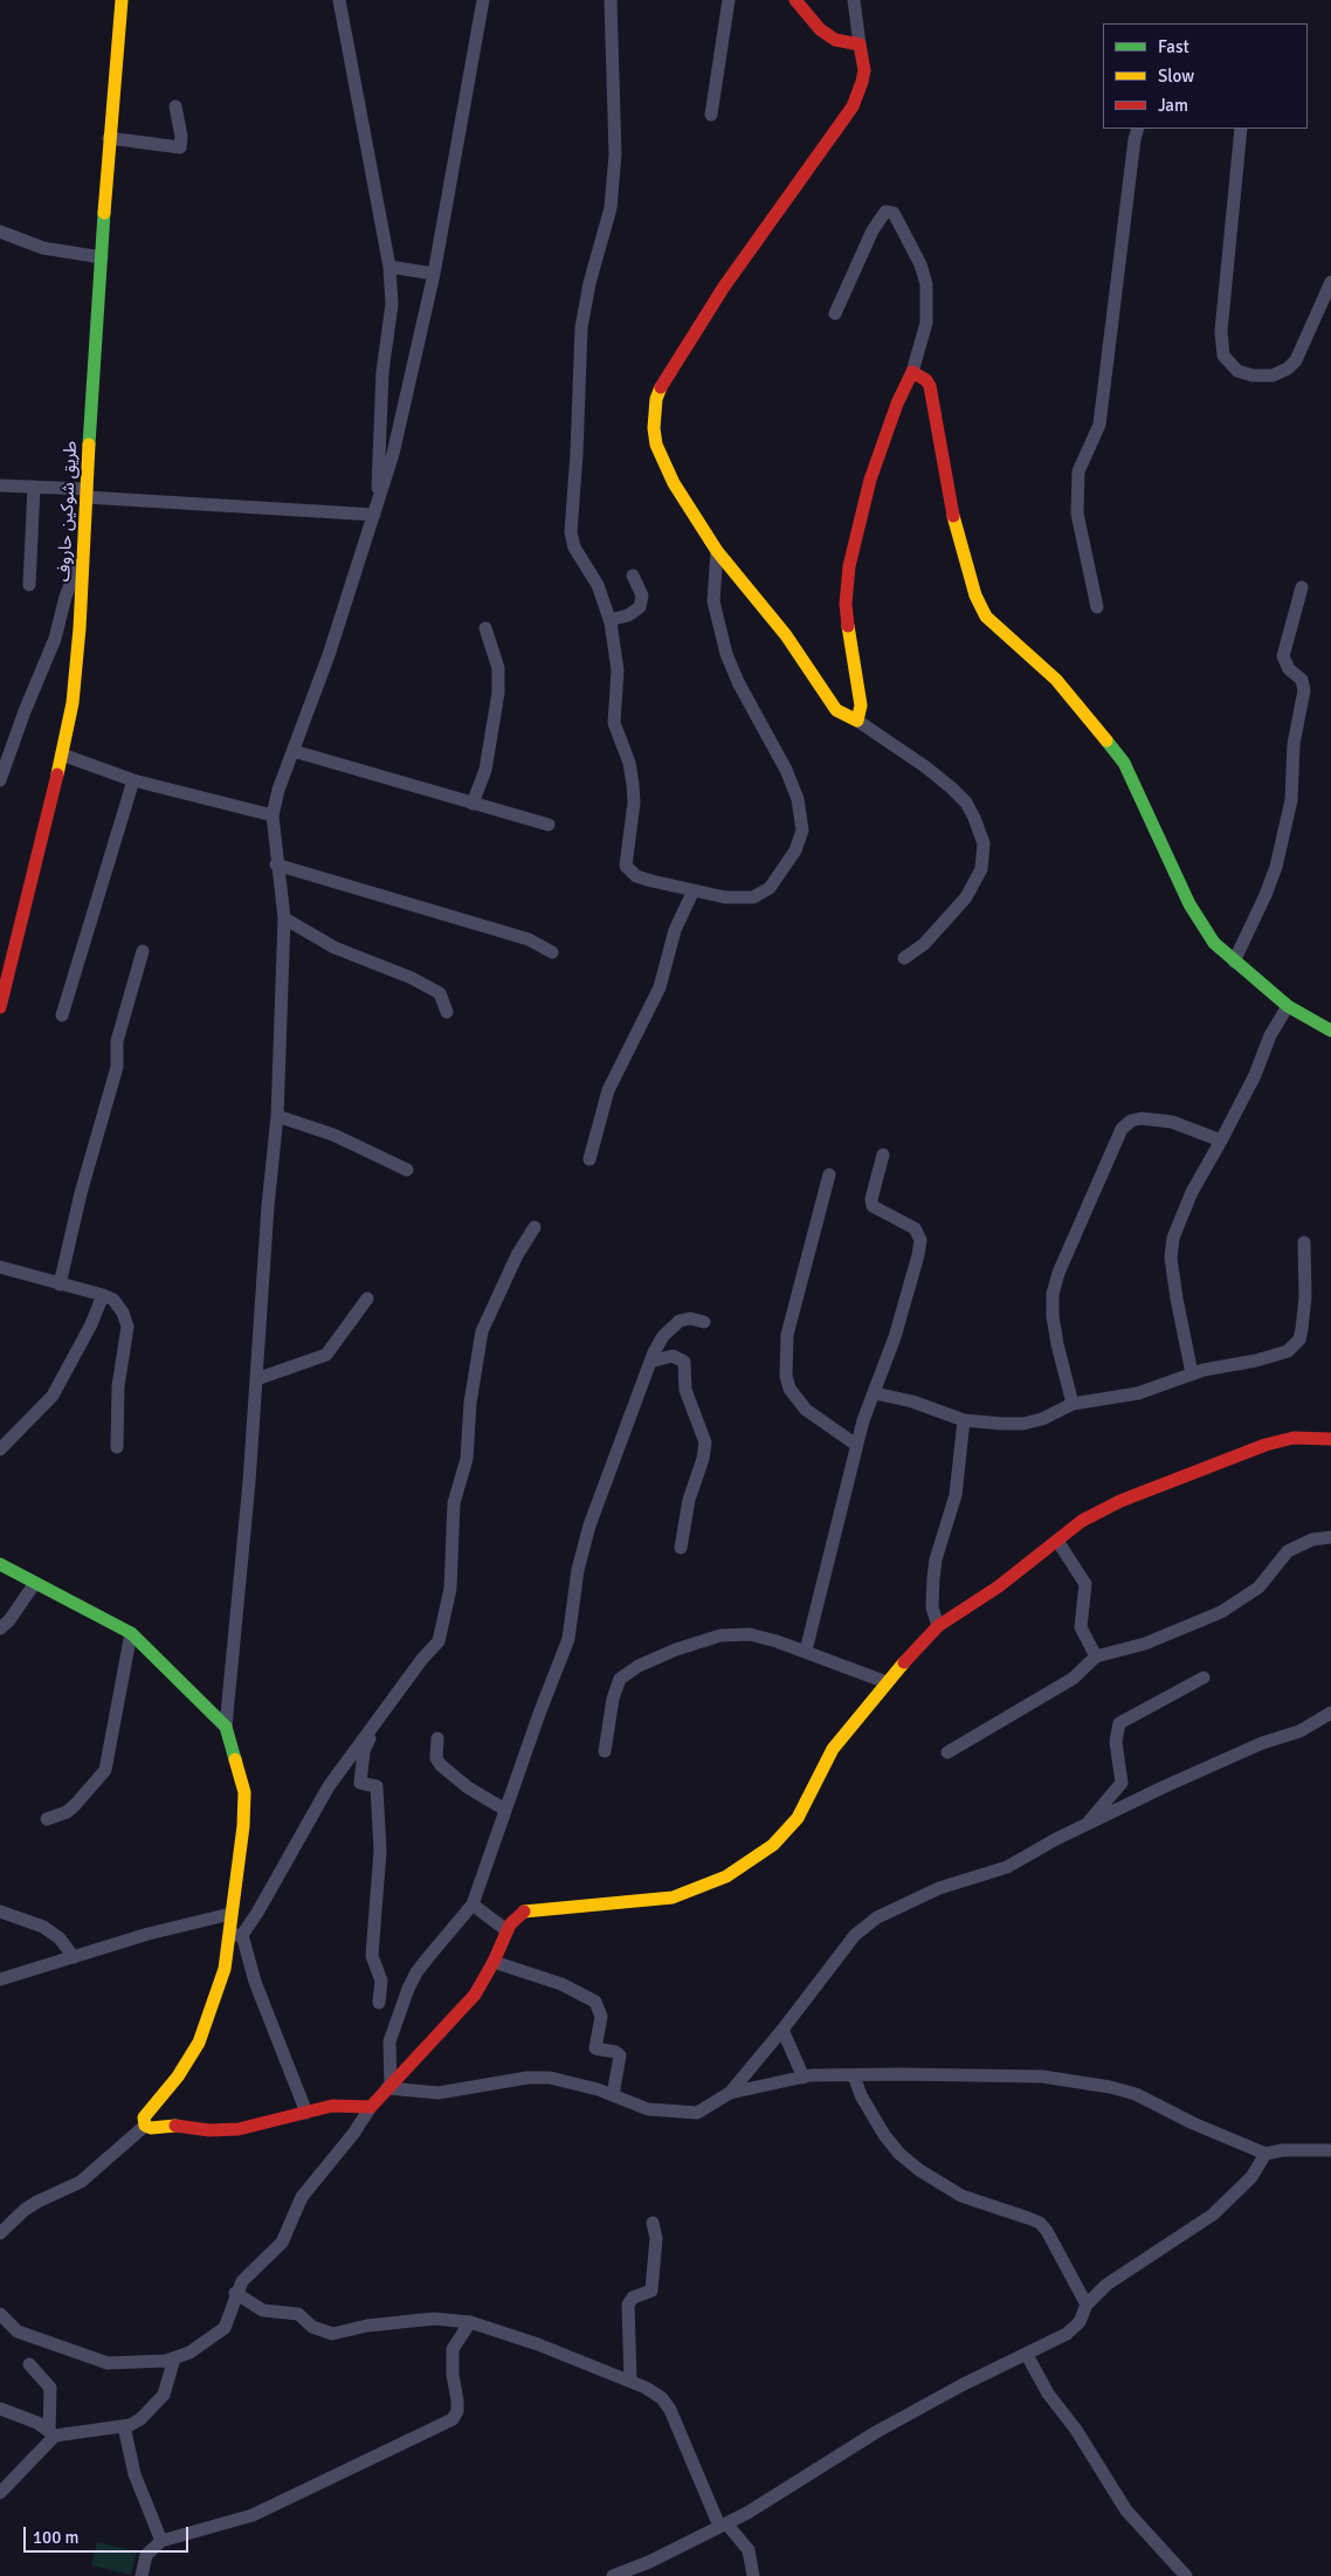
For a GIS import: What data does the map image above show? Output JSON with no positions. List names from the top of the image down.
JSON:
{
  "streets": {
    "street": ["طريق شوكين حاروف"]
  },
  "legend": ["Fast", "Slow", "Jam"],
  "scale_bar": "100 m"
}
